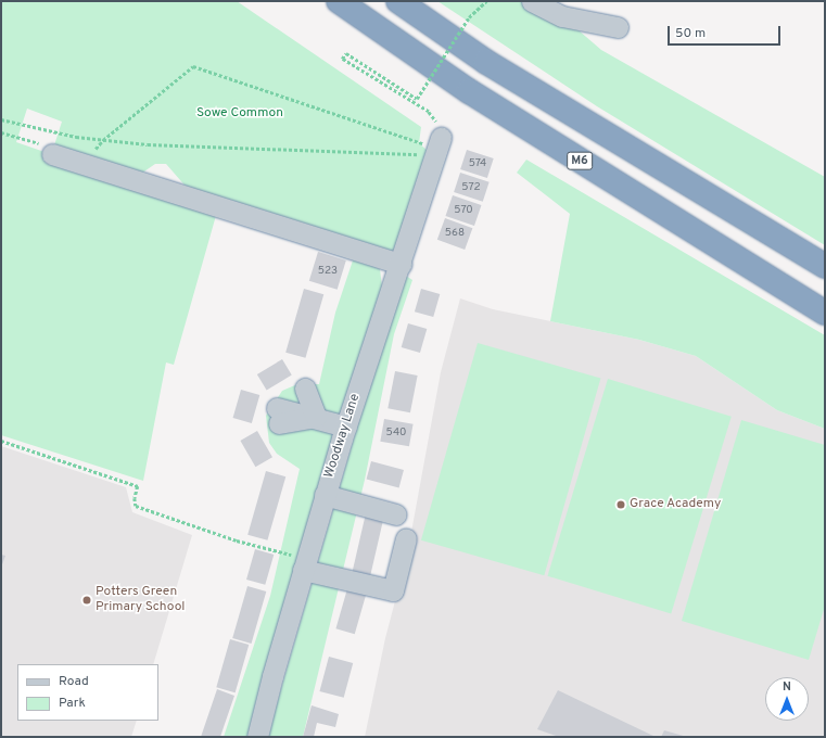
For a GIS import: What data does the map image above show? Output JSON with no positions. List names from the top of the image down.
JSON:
{
  "streets": {
    "highway": ["M6"],
    "street": ["Woodway Lane"]
  },
  "parks": ["Sowe Common"],
  "places": ["Grace Academy", "Potters Green Primary School"],
  "house_numbers": [
    "574",
    "572",
    "570",
    "568",
    "523",
    "540"
  ],
  "legend": ["Road", "Park"],
  "scale_bar": "50 m",
  "north": "top"
}
